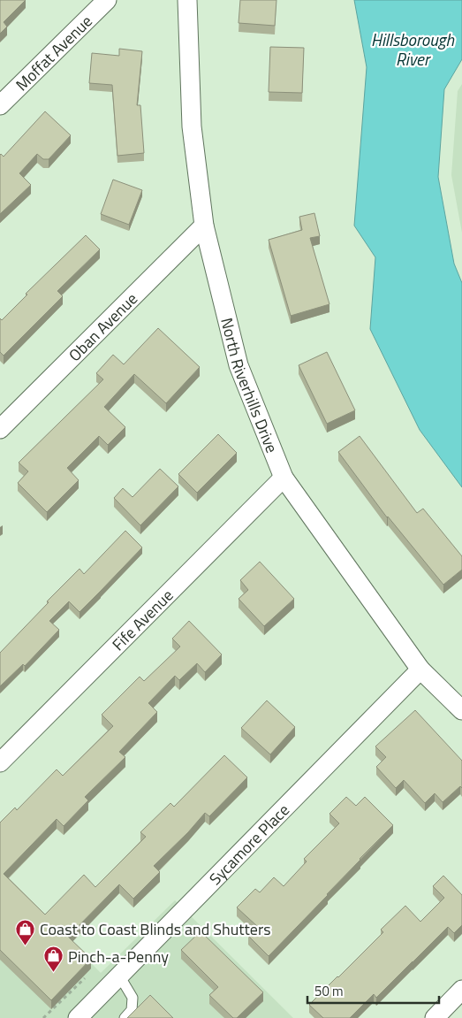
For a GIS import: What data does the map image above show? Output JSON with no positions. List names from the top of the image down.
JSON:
{
  "streets": {
    "street": [
      "Moffat Avenue",
      "Oban Avenue",
      "North Riverhills Drive",
      "Fife Avenue",
      "Sycamore Place"
    ]
  },
  "crossings": [
    ["Oban Avenue", "North Riverhills Drive"],
    ["North Riverhills Drive", "Fife Avenue"],
    ["North Riverhills Drive", "Sycamore Place"]
  ],
  "water": ["Hillsborough River"],
  "places": {
    "shop": ["Coast to Coast Blinds and Shutters", "Pinch-a-Penny"]
  },
  "scale_bar": "50 m"
}
